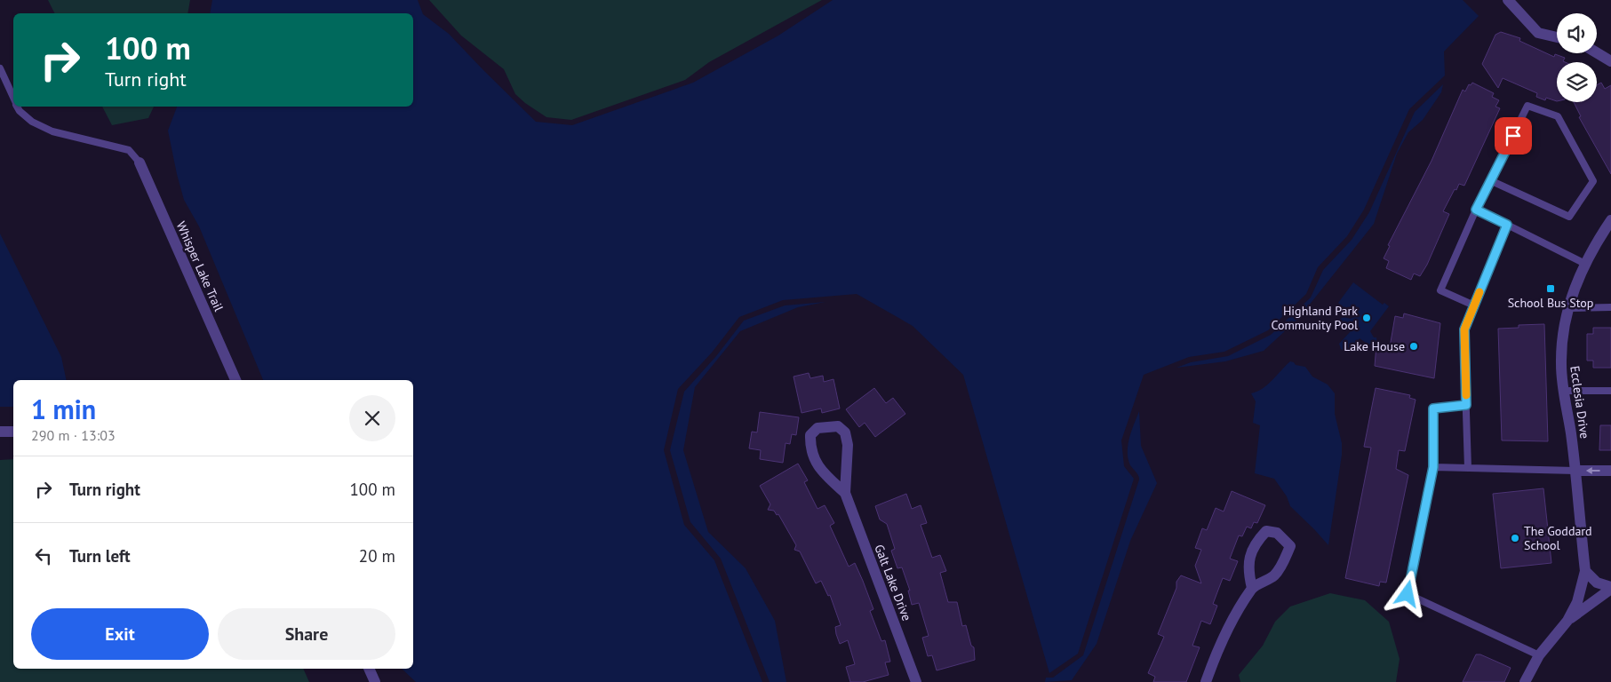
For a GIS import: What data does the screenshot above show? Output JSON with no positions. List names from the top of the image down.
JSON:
{
  "streets": {
    "street": ["Whisper Lake Trail", "Ecclesia Drive", "Galt Lake Drive"]
  },
  "places": {
    "transit": ["School Bus Stop"],
    "other": ["Highland Park Community Pool", "Lake House", "The Goddard School"]
  },
  "page": {
    "turn": ["100 m", "Turn right"],
    "heading": ["1 min", "290 m · 13:03"],
    "list": [
      {
        "name": "Turn right",
        "value": "100 m"
      },
      {
        "name": "Turn left",
        "value": "20 m"
      }
    ],
    "buttons": ["Exit", "Share"]
  }
}
